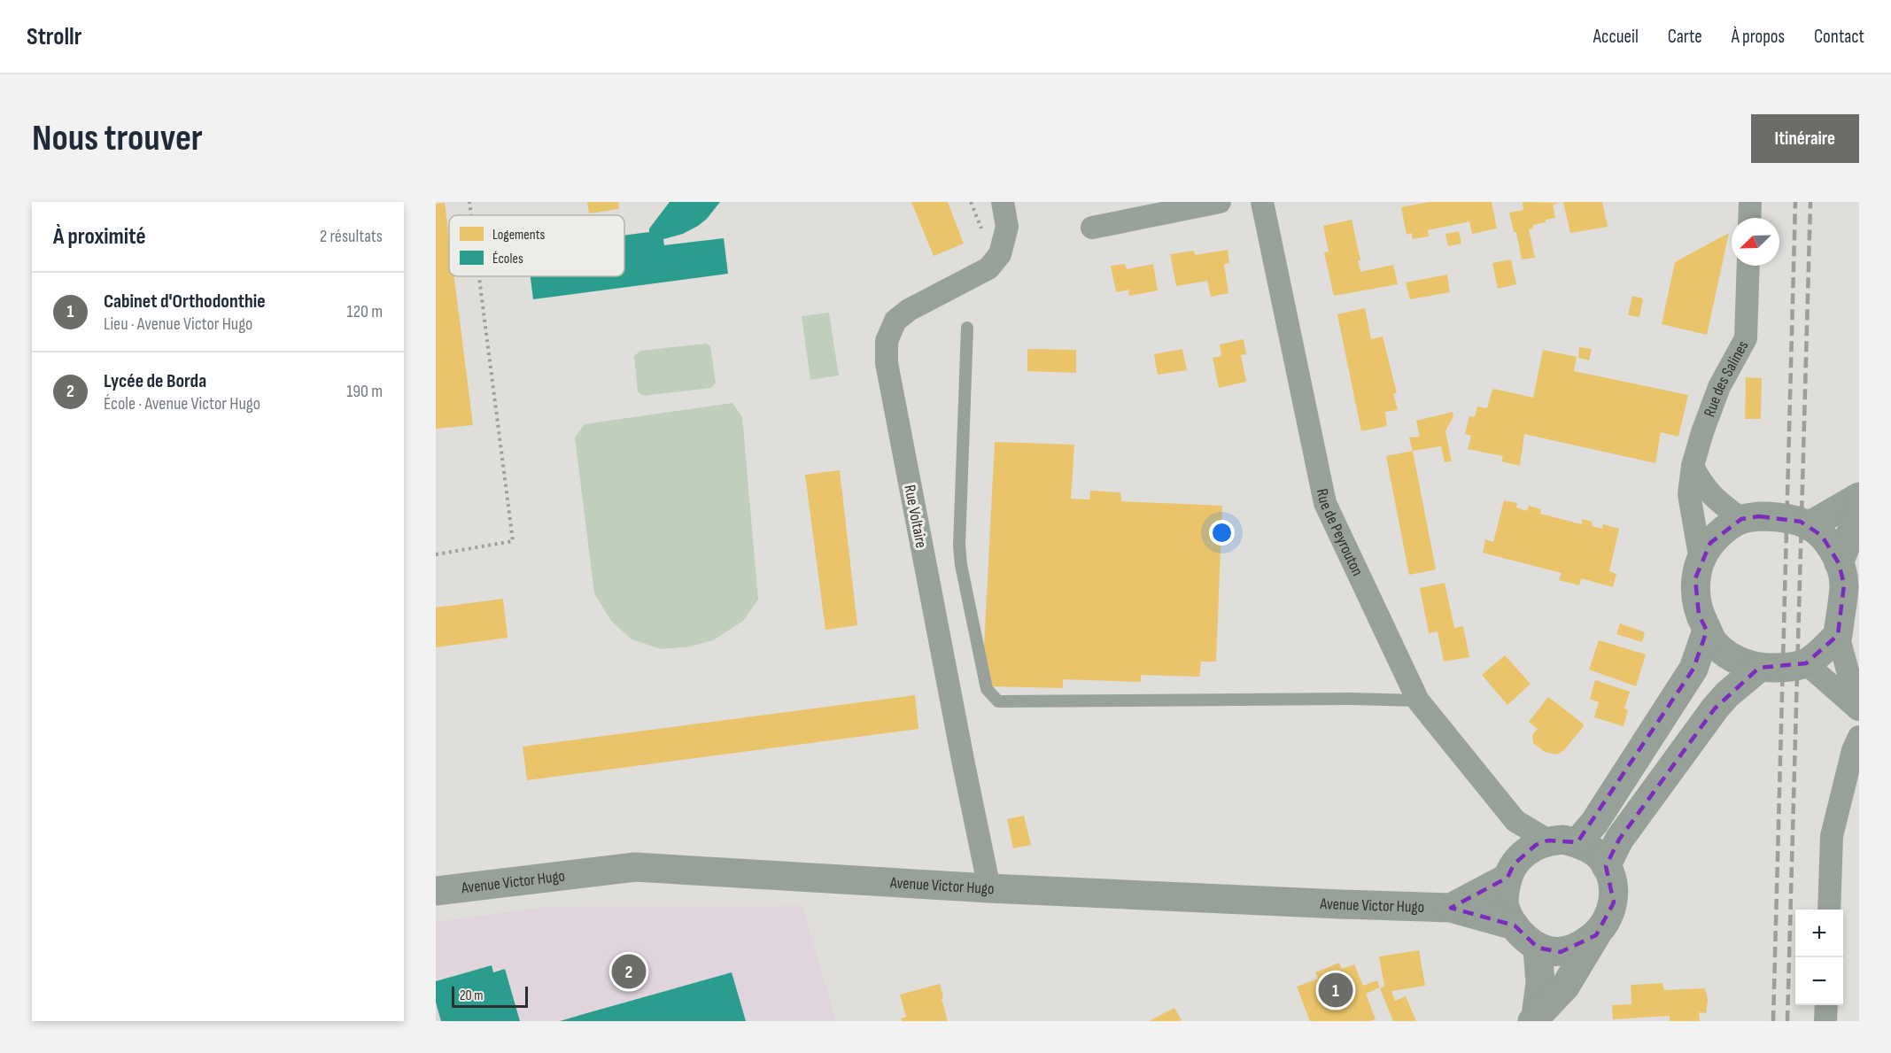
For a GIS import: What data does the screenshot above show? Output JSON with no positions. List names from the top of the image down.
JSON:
{
  "streets": {
    "main road": ["Avenue Victor Hugo"],
    "street": ["Rue des Salines", "Rue Voltaire", "Rue de Peyrouton"]
  },
  "crossings": [
    ["Rue Voltaire", "Avenue Victor Hugo"],
    ["Rue de Peyrouton", "Avenue Victor Hugo"]
  ],
  "legend": ["Logements", "Écoles"],
  "scale_bar": "20 m",
  "north": "bottom left",
  "page": {
    "header": "Strollr",
    "nav": [
      "Accueil",
      "Carte",
      "À propos",
      "Contact"
    ],
    "buttons": "Itinéraire",
    "title": "Nous trouver",
    "heading": ["À proximité", "2 résultats"],
    "list": [
      {
        "mark": "1",
        "name": "Cabinet d'Orthodonthie",
        "note": "Lieu · Avenue Victor Hugo",
        "value": "120 m"
      },
      {
        "mark": "2",
        "name": "Lycée de Borda",
        "note": "École · Avenue Victor Hugo",
        "value": "190 m"
      }
    ],
    "map_buttons": ["+", "−"],
    "pins": ["2", "1"],
    "scale": "20 m"
  }
}
